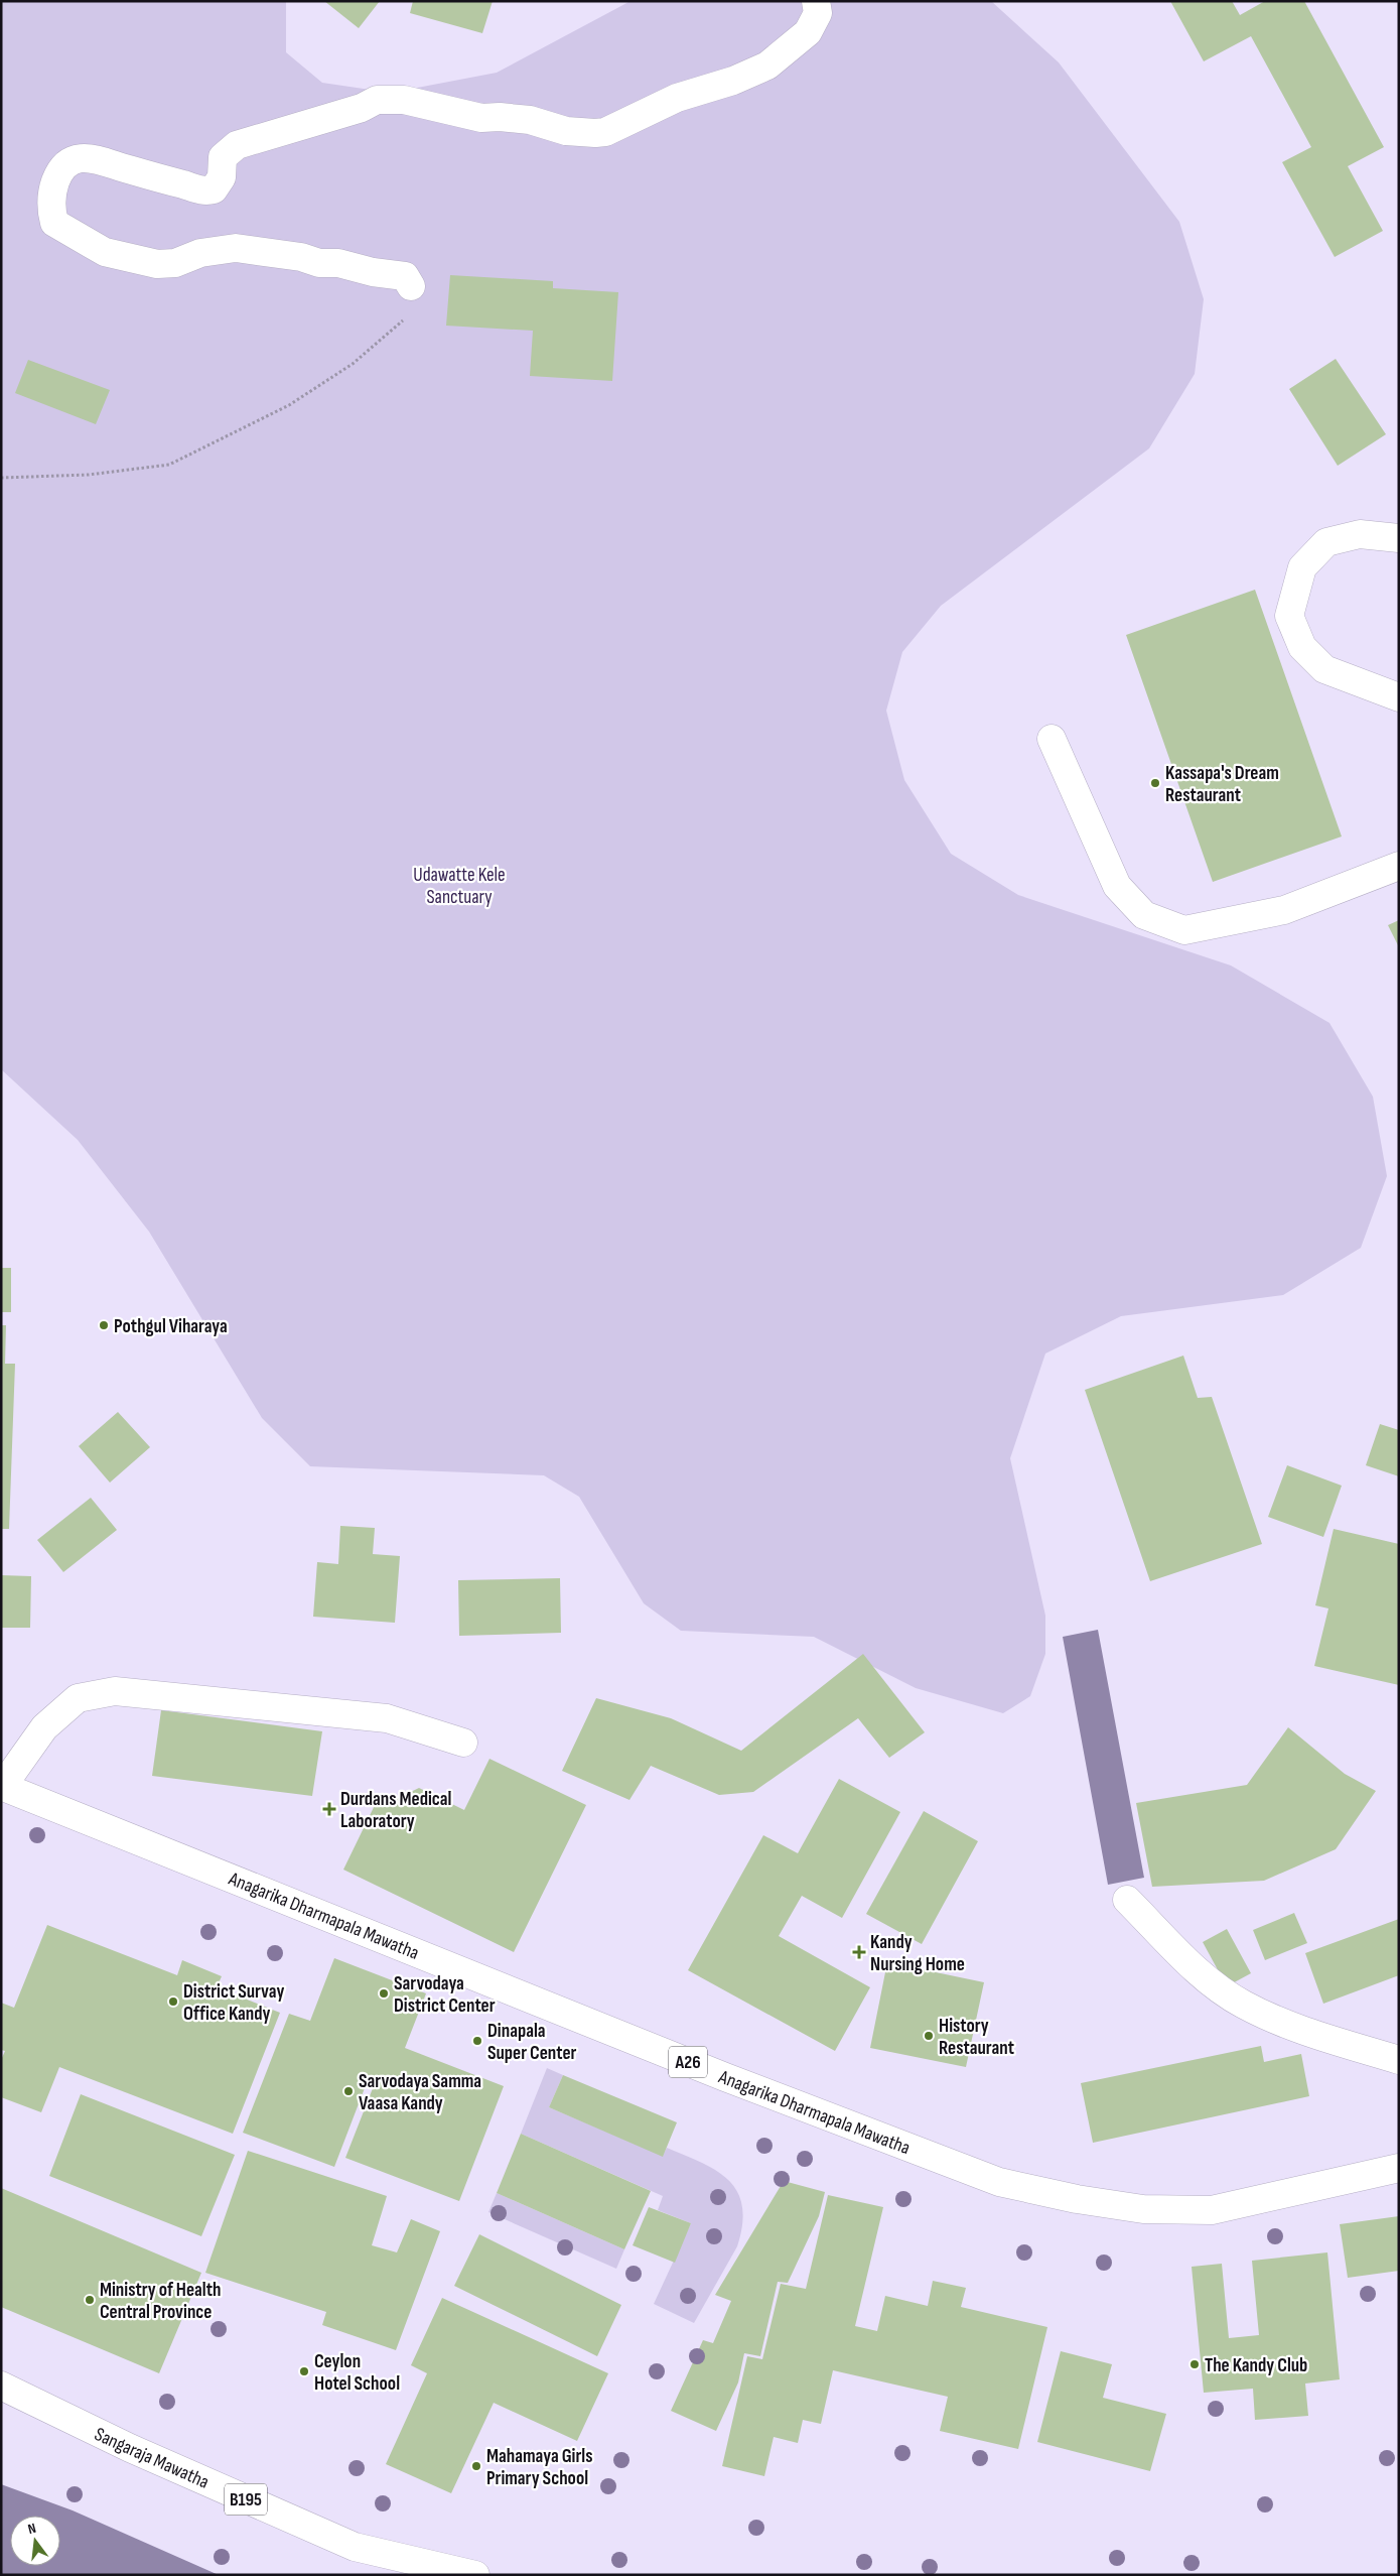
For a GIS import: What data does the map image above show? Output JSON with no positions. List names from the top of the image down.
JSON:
{
  "streets": {
    "main road": [
      "Anagarika Dharmapala Mawatha",
      "A26",
      "Sangaraja Mawatha",
      "B195"
    ]
  },
  "parks": ["Udawatte Kele Sanctuary"],
  "places": {
    "other": [
      "Kassapa's Dream Restaurant",
      "Pothgul Viharaya",
      "Sarvodaya District Center",
      "District Survay Office Kandy",
      "History Restaurant",
      "Dinapala Super Center",
      "Sarvodaya Samma Vaasa Kandy",
      "Ministry of Health Central Province",
      "The Kandy Club",
      "Ceylon Hotel School",
      "Mahamaya Girls Primary School"
    ],
    "health": ["Durdans Medical Laboratory", "Kandy Nursing Home"]
  },
  "north": "top"
}
